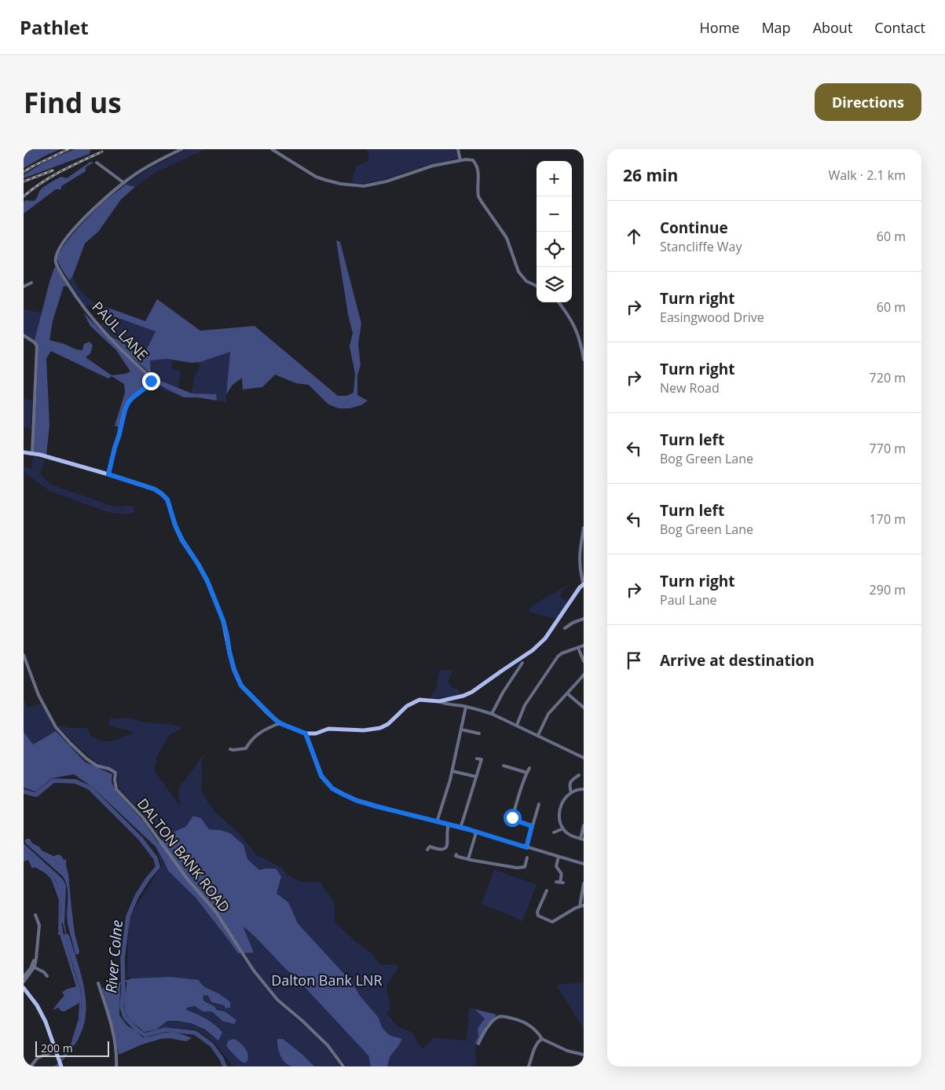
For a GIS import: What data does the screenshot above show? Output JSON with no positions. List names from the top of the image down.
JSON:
{
  "streets": {
    "street": ["PAUL LANE", "DALTON BANK ROAD"]
  },
  "water": ["River Colne"],
  "parks": ["Dalton Bank LNR"],
  "scale_bar": "200 m",
  "page": {
    "header": "Pathlet",
    "nav": [
      "Home",
      "Map",
      "About",
      "Contact"
    ],
    "buttons": "Directions",
    "title": "Find us",
    "heading": ["26 min", "Walk · 2.1 km"],
    "map_buttons": ["+", "−"],
    "list": [
      ["Continue", "Stancliffe Way", "60 m"],
      ["Turn right", "Easingwood Drive", "60 m"],
      ["Turn right", "New Road", "720 m"],
      ["Turn left", "Bog Green Lane", "770 m"],
      ["Turn left", "Bog Green Lane", "170 m"],
      ["Turn right", "Paul Lane", "290 m"],
      "Arrive at destination"
    ],
    "scale": "200 m"
  }
}
